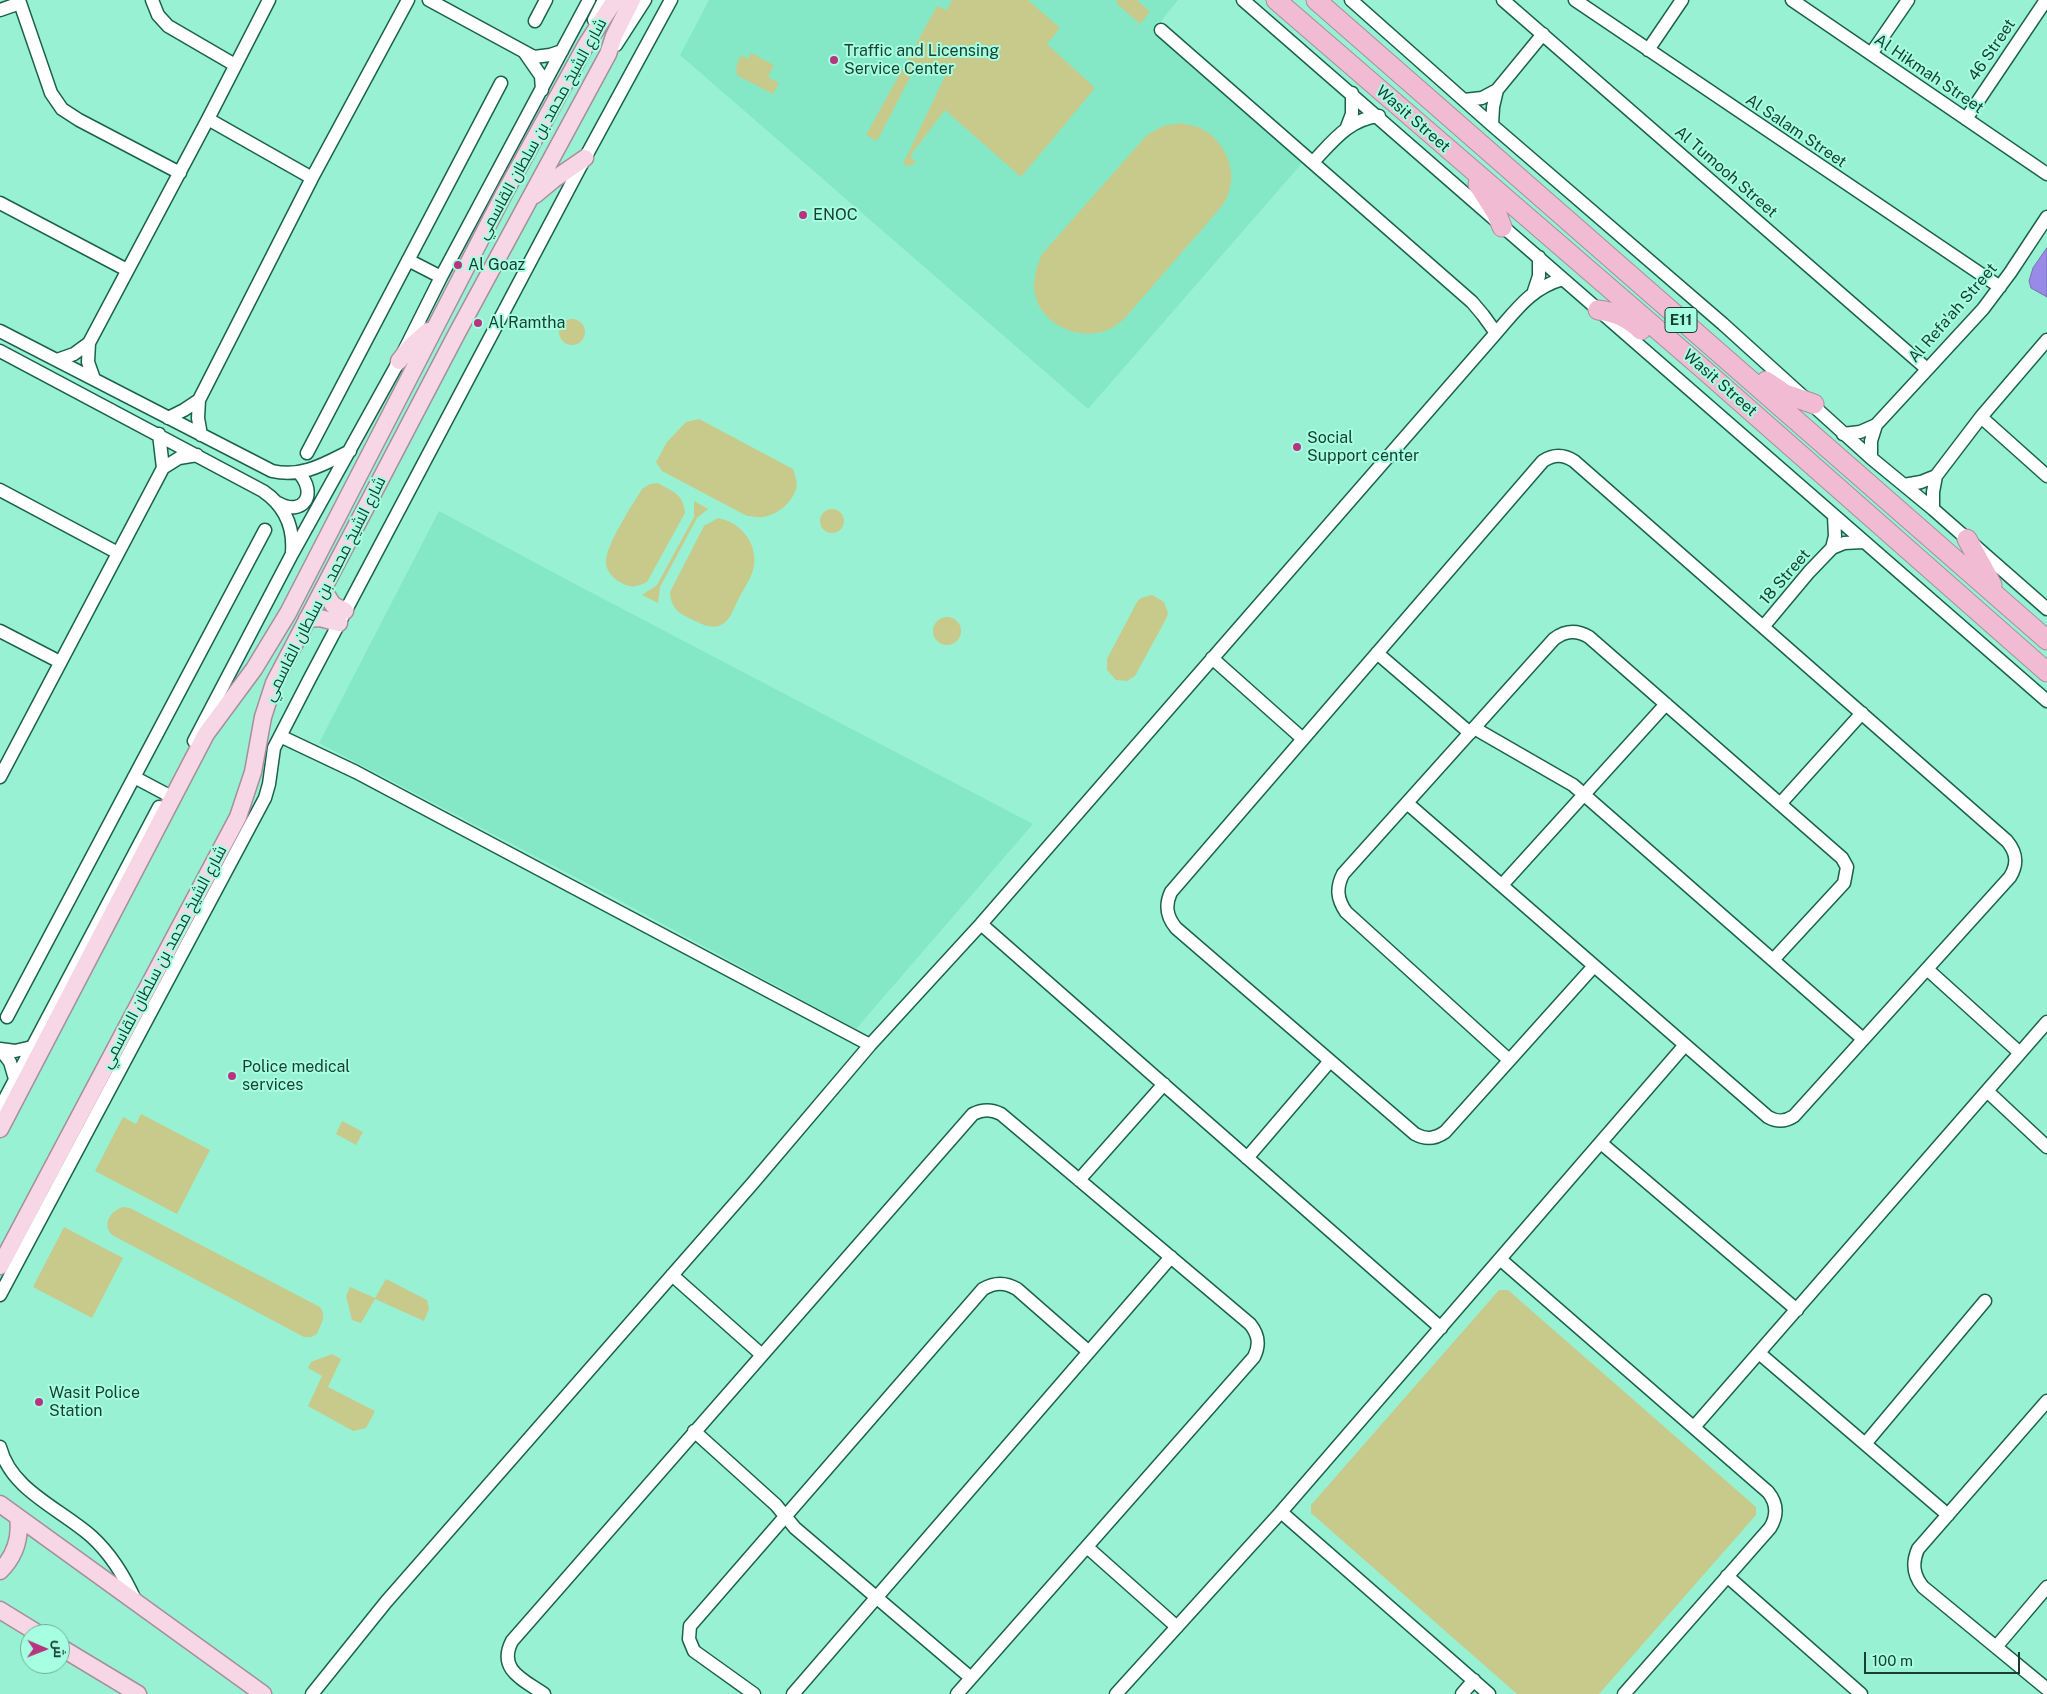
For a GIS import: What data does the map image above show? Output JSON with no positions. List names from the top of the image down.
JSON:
{
  "streets": {
    "highway": ["Wasit Street", "E11"],
    "main road": ["شارع الشيخ محمد بن سلطان القاسمي"],
    "street": [
      "46 Street",
      "Al Hikmah Street",
      "Al Salam Street",
      "Al Tumooh Street",
      "Al Refa'ah Street",
      "18 Street"
    ]
  },
  "crossings": [
    ["46 Street", "Al Hikmah Street"],
    ["Al Salam Street", "Al Refa'ah Street"],
    ["Al Tumooh Street", "Al Refa'ah Street"]
  ],
  "places": [
    "Traffic and Licensing Service Center",
    "ENOC",
    "Al Goaz",
    "Al Ramtha",
    "Social Support center",
    "Police medical services",
    "Wasit Police Station"
  ],
  "scale_bar": "100 m",
  "north": "right"
}
